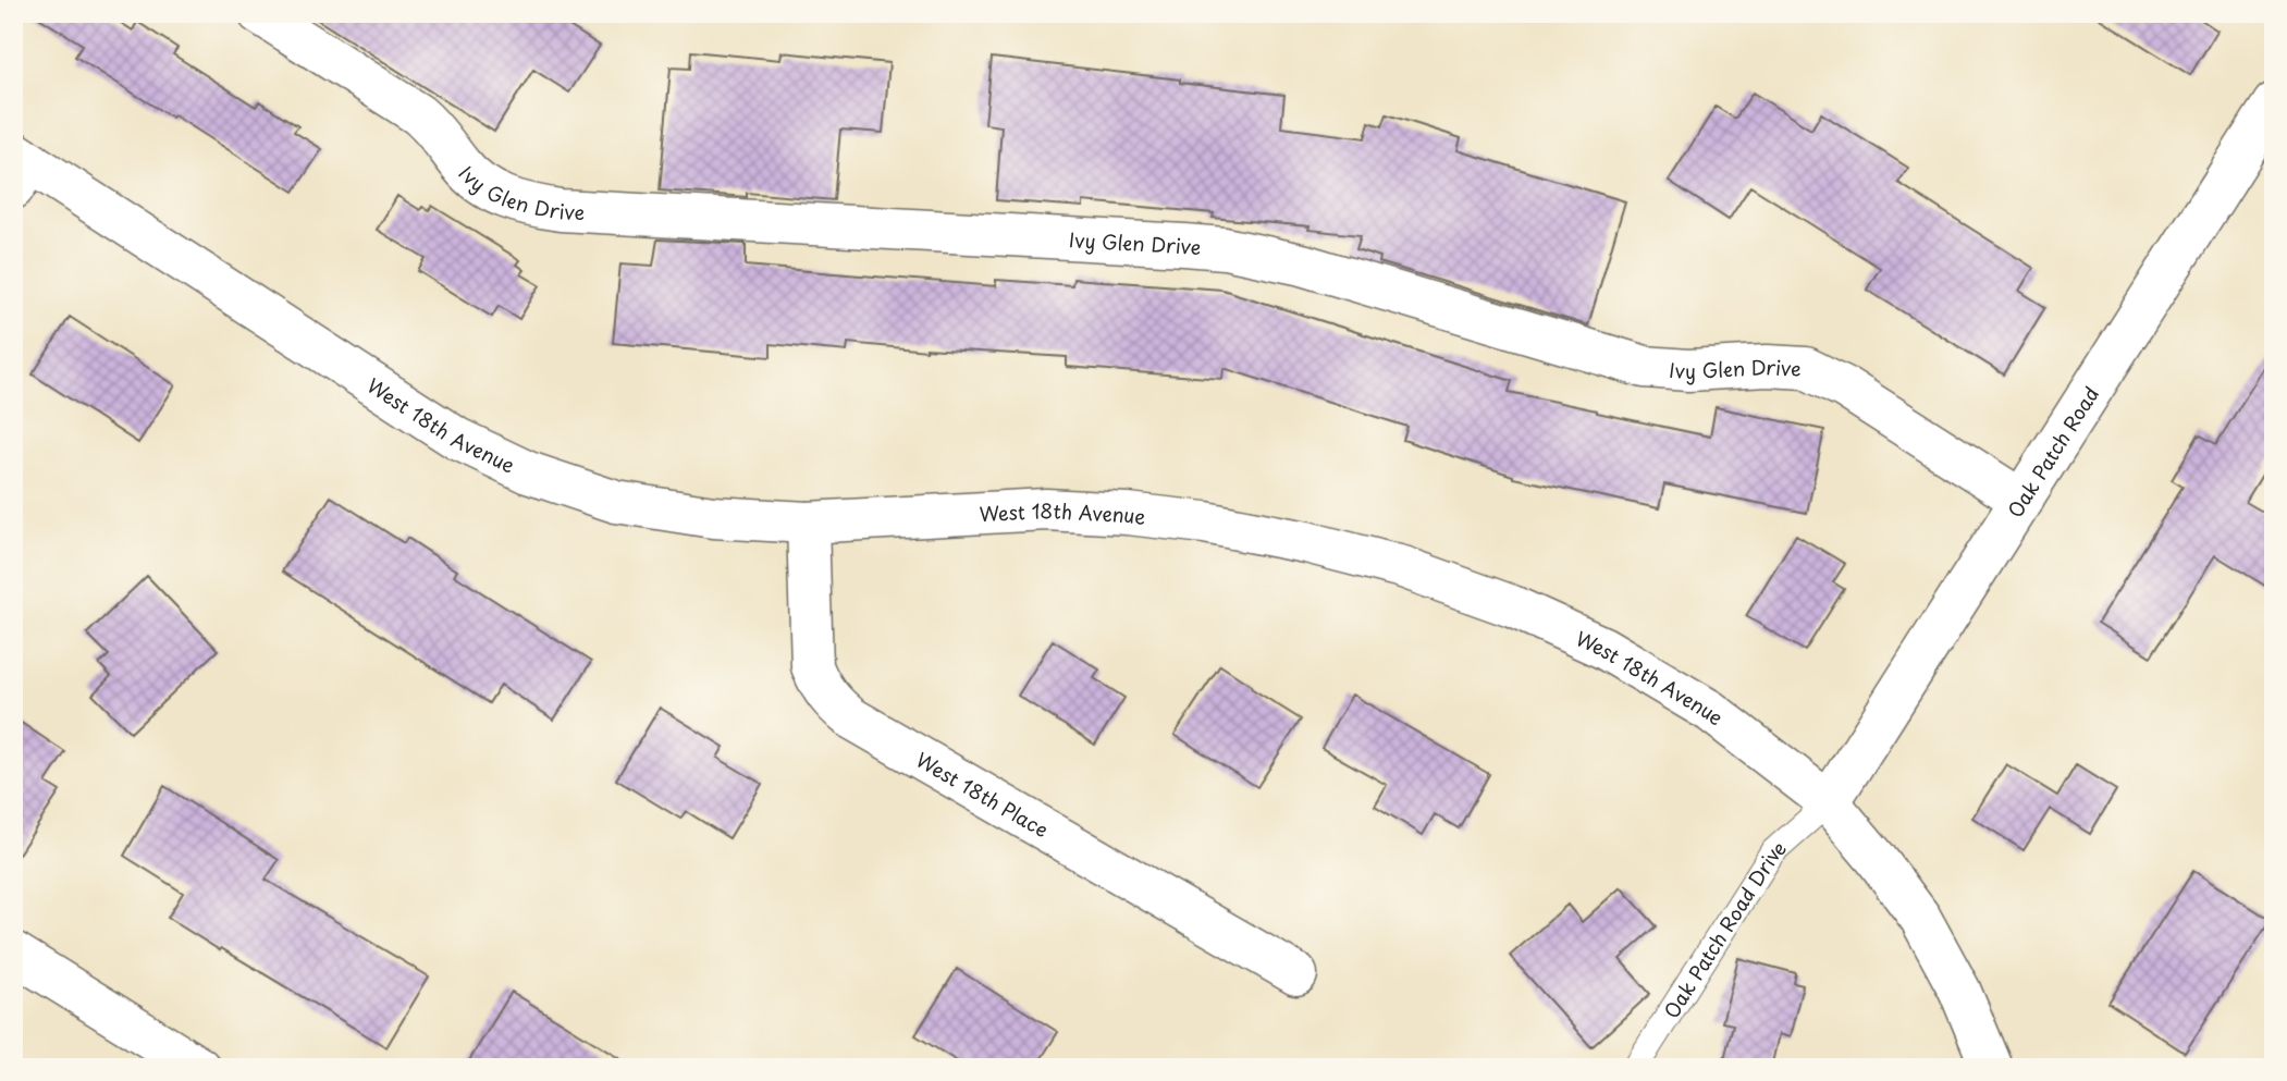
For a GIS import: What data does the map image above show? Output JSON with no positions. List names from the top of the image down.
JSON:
{
  "streets": {
    "street": [
      "Ivy Glen Drive",
      "West 18th Avenue",
      "Oak Patch Road",
      "West 18th Place"
    ],
    "lane": ["Oak Patch Road Drive"]
  },
  "crossings": [
    ["Ivy Glen Drive", "Oak Patch Road"],
    ["West 18th Avenue", "Oak Patch Road"],
    ["West 18th Avenue", "West 18th Place"],
    ["West 18th Avenue", "Oak Patch Road Drive"],
    ["Oak Patch Road", "Oak Patch Road Drive"]
  ]
}
